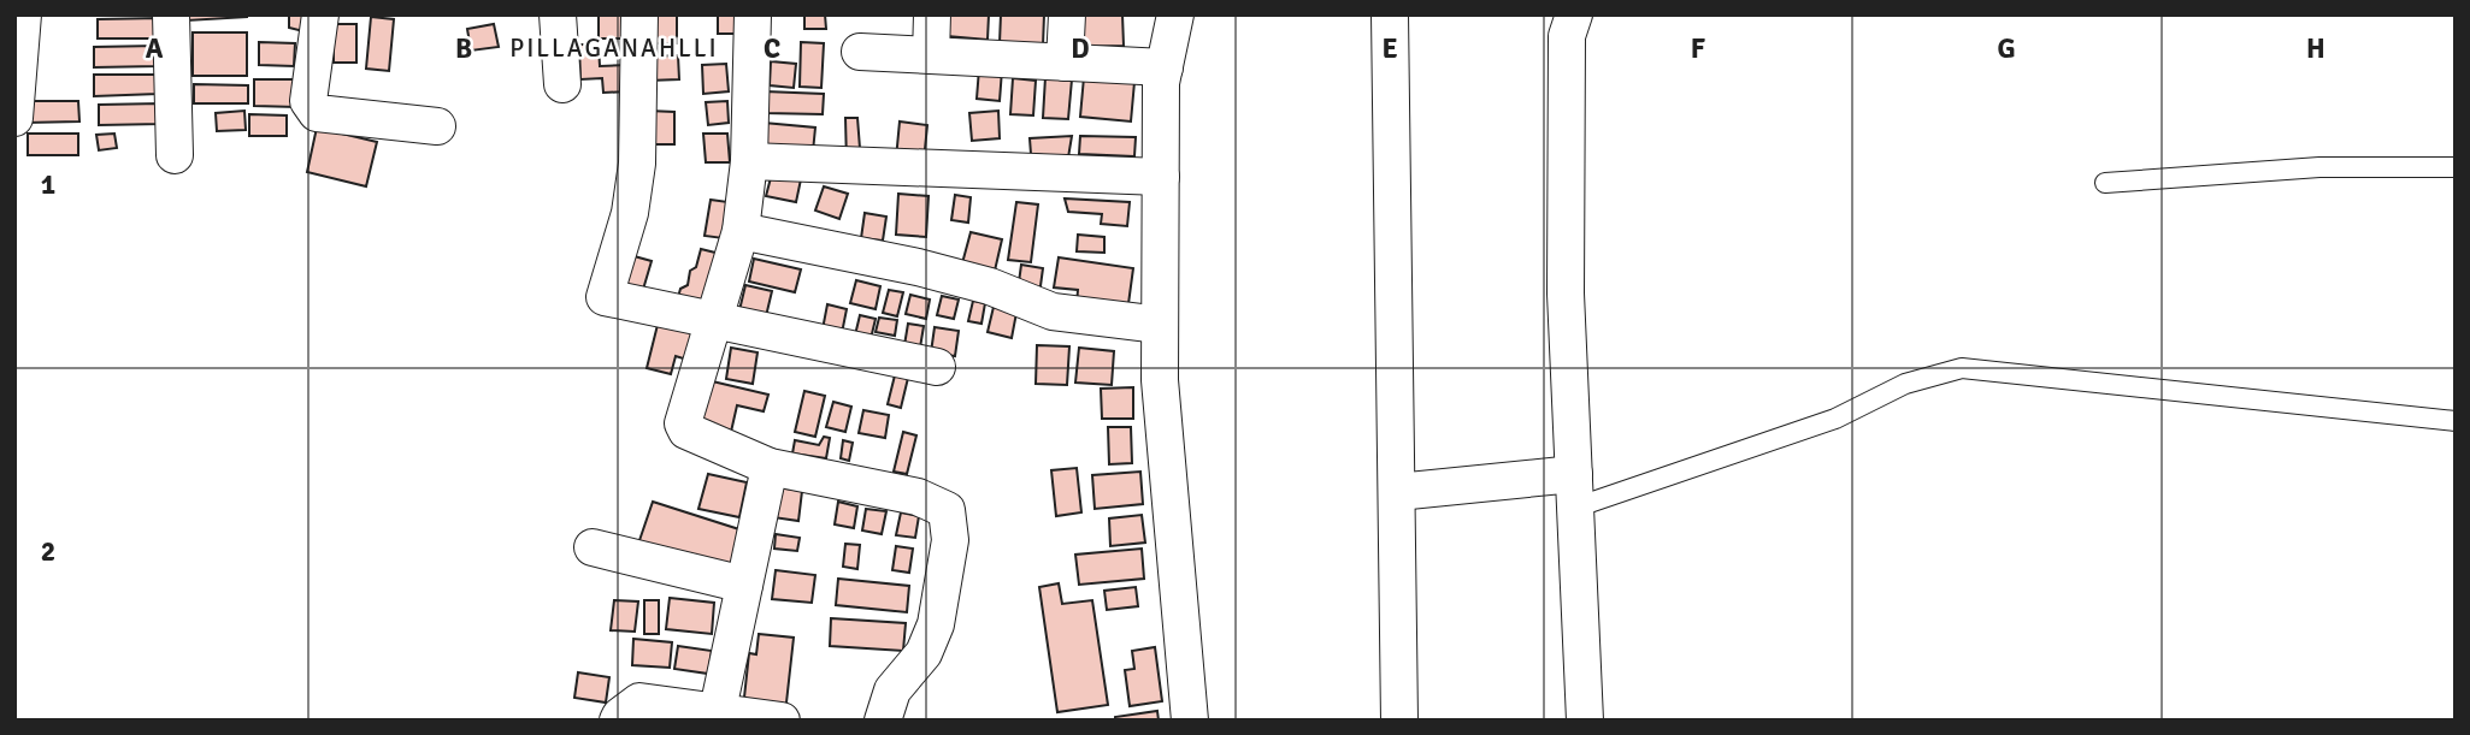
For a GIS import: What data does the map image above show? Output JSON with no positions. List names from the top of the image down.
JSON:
{
  "districts": ["PILLAGANAHLLI"],
  "grid": {
    "columns": [
      "A",
      "B",
      "C",
      "D",
      "E",
      "F",
      "G",
      "H"
    ],
    "rows": ["1", "2"]
  }
}
